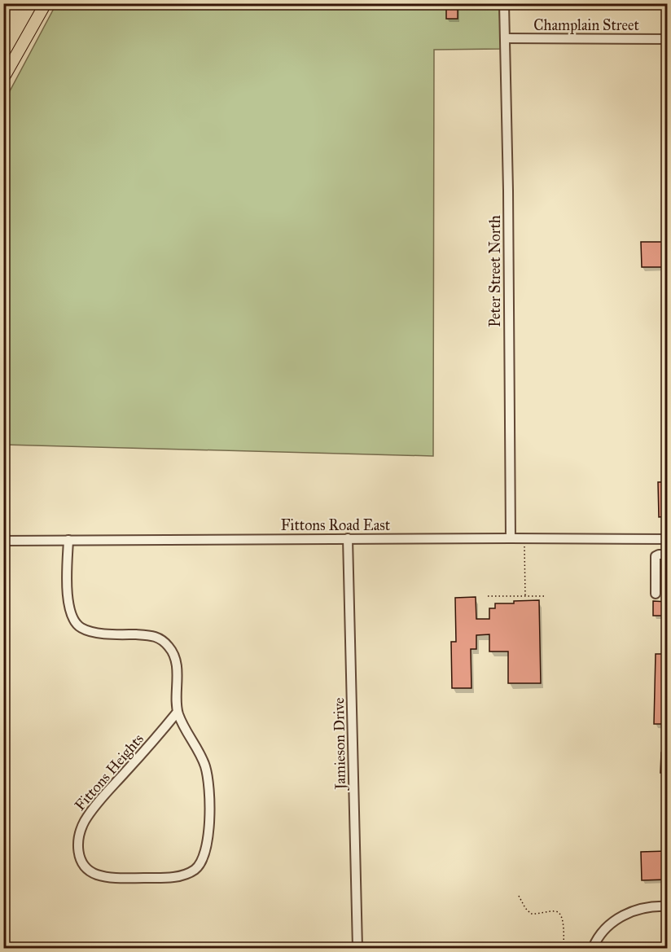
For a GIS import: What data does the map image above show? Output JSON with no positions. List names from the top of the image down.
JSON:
{
  "streets": {
    "street": [
      "Champlain Street",
      "Peter Street North",
      "Fittons Road East",
      "Jamieson Drive",
      "Fittons Heights"
    ]
  },
  "crossings": [
    ["Champlain Street", "Peter Street North"],
    ["Peter Street North", "Fittons Road East"],
    ["Fittons Road East", "Jamieson Drive"],
    ["Fittons Road East", "Fittons Heights"]
  ]
}
